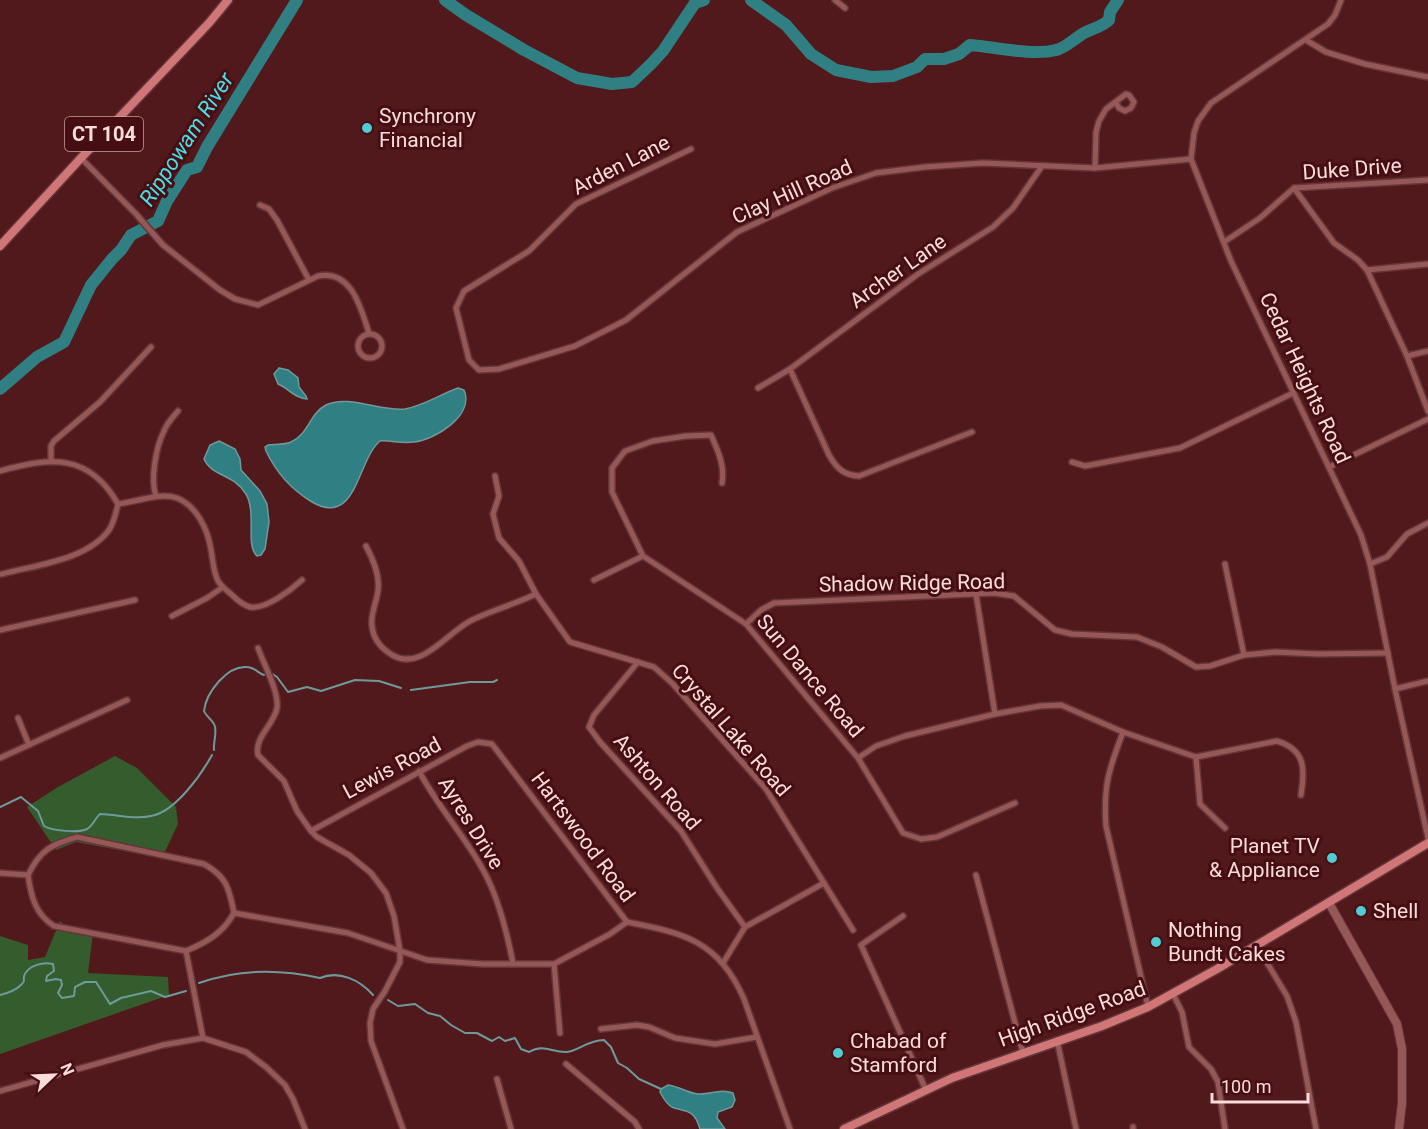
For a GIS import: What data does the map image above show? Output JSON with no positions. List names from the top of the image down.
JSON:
{
  "streets": {
    "main road": ["CT 104", "High Ridge Road"],
    "street": [
      "Arden Lane",
      "Duke Drive",
      "Clay Hill Road",
      "Archer Lane",
      "Cedar Heights Road",
      "Shadow Ridge Road",
      "Sun Dance Road",
      "Crystal Lake Road",
      "Lewis Road",
      "Ashton Road",
      "Ayres Drive",
      "Hartswood Road"
    ]
  },
  "crossings": [
    ["Arden Lane", "Clay Hill Road"],
    ["Duke Drive", "Cedar Heights Road"],
    ["Clay Hill Road", "Archer Lane"],
    ["Clay Hill Road", "Cedar Heights Road"],
    ["Cedar Heights Road", "Shadow Ridge Road"],
    ["Shadow Ridge Road", "Sun Dance Road"],
    ["Crystal Lake Road", "Ashton Road"],
    ["Lewis Road", "Ayres Drive"],
    ["Lewis Road", "Hartswood Road"]
  ],
  "water": ["Rippowam River"],
  "places": [
    "Synchrony Financial",
    "Planet TV & Appliance",
    "Shell",
    "Nothing Bundt Cakes",
    "Chabad of Stamford"
  ],
  "scale_bar": "100 m",
  "north": "top right"
}
